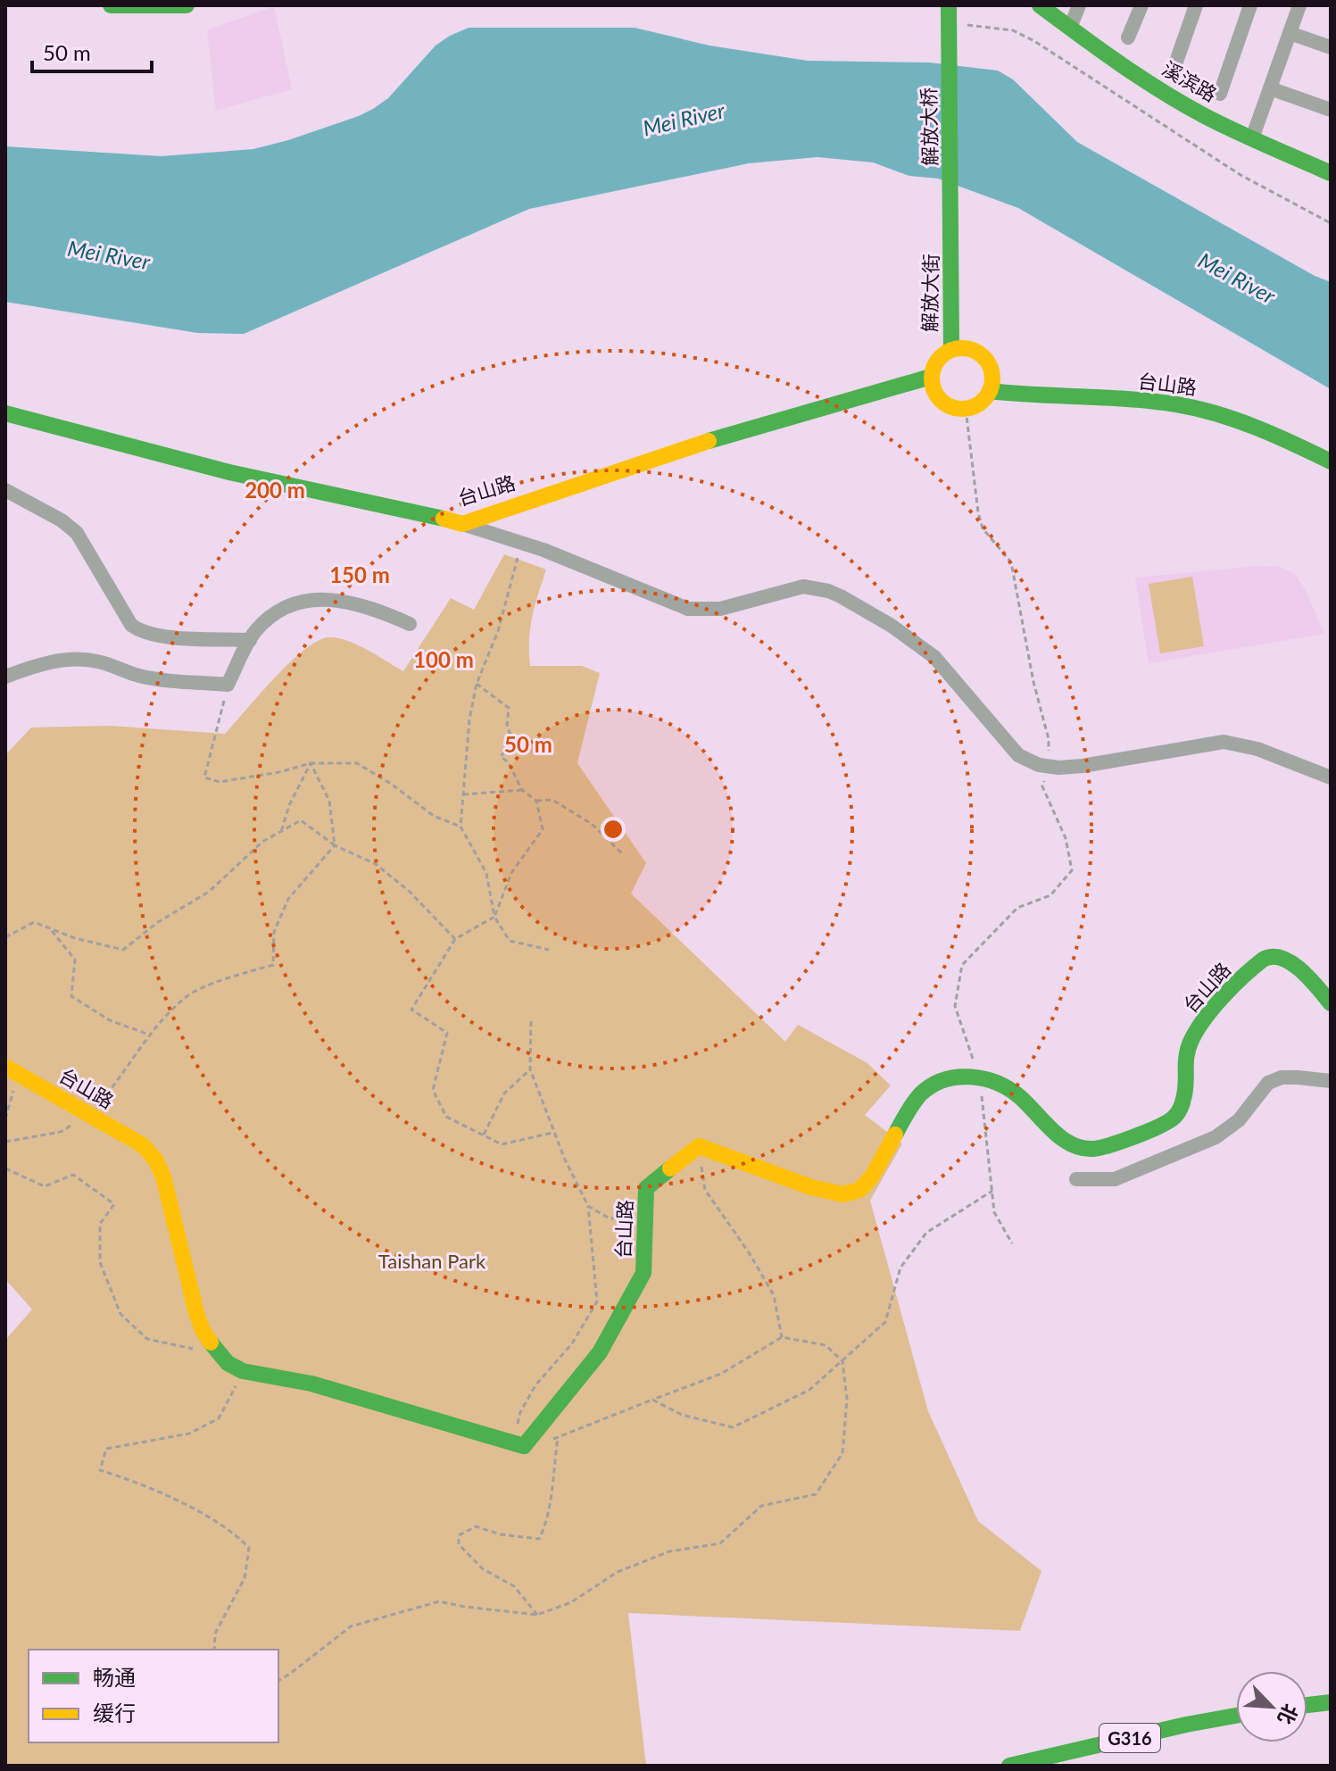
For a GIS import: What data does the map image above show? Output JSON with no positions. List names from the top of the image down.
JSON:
{
  "streets": {
    "main road": [
      "溪滨路",
      "解放大桥",
      "解放大街",
      "台山路",
      "G316"
    ]
  },
  "crossings": [
    ["解放大桥", "解放大街"],
    ["解放大街", "台山路"]
  ],
  "water": ["Mei River"],
  "parks": ["Taishan Park"],
  "legend": ["畅通", "缓行"],
  "scale_bar": "50 m",
  "north": "bottom right",
  "rings": [
    "200 m",
    "150 m",
    "100 m",
    "50 m"
  ]
}
